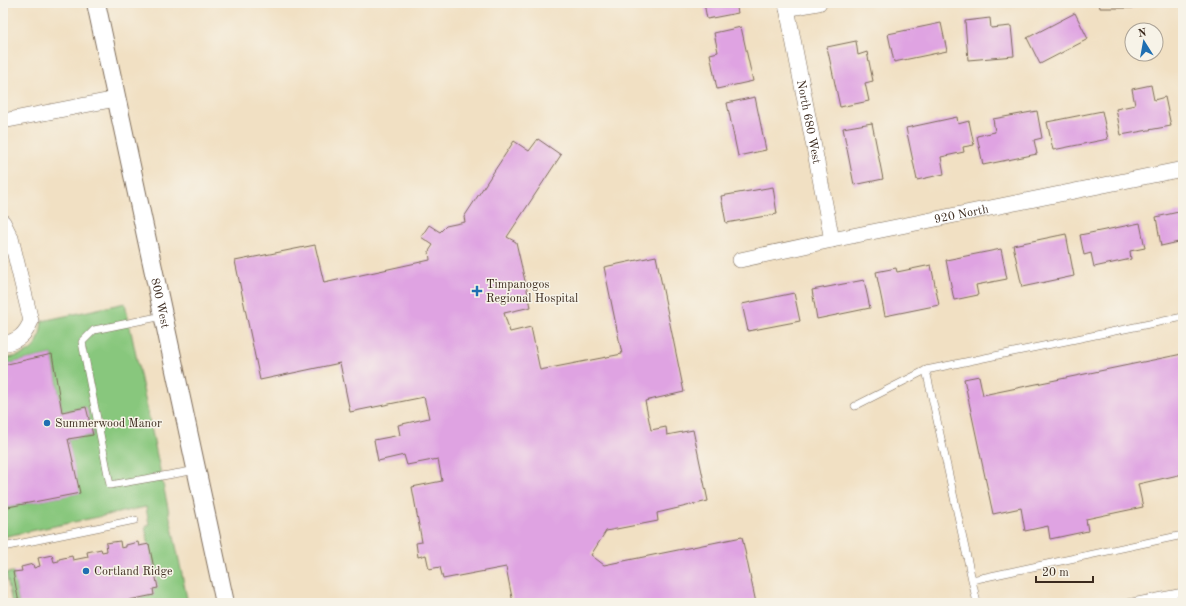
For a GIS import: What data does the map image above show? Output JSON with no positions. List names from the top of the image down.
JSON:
{
  "streets": {
    "street": ["North 680 West", "920 North", "800 West"]
  },
  "crossings": [
    ["North 680 West", "920 North"]
  ],
  "places": {
    "health": ["Timpanogos Regional Hospital"],
    "other": ["Summerwood Manor", "Cortland Ridge"]
  },
  "scale_bar": "20 m",
  "north": "top"
}
